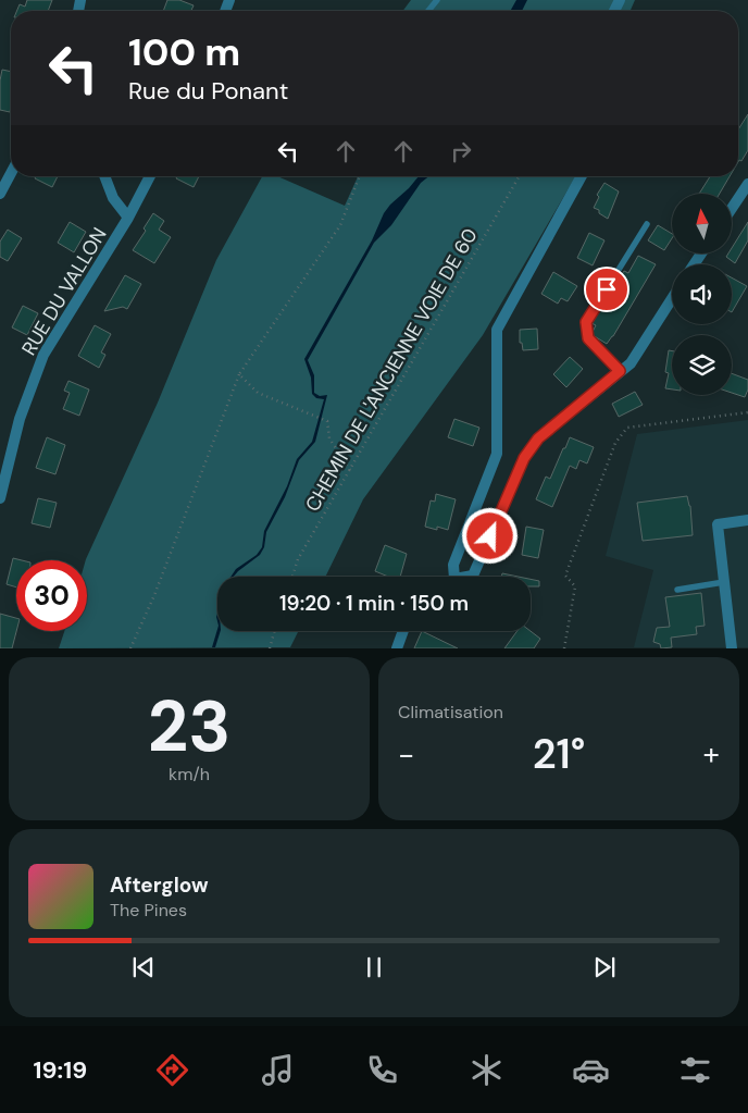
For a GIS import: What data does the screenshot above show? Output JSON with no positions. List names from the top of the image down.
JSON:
{
  "streets": {
    "street": ["RUE DU VALLON"],
    "path": ["CHEMIN DE L'ANCIENNE VOIE DE 60"]
  },
  "north": "top",
  "page": {
    "turn": ["100 m", "Rue du Ponant"],
    "limit": "30",
    "trip": "19:20 · 1 min · 150 m",
    "tile": [
      ["23", "km/h"],
      "Climatisation"
    ],
    "heat": ["−", "21°", "+"],
    "song": ["Afterglow", "The Pines"],
    "tabs": "19:19"
  }
}
